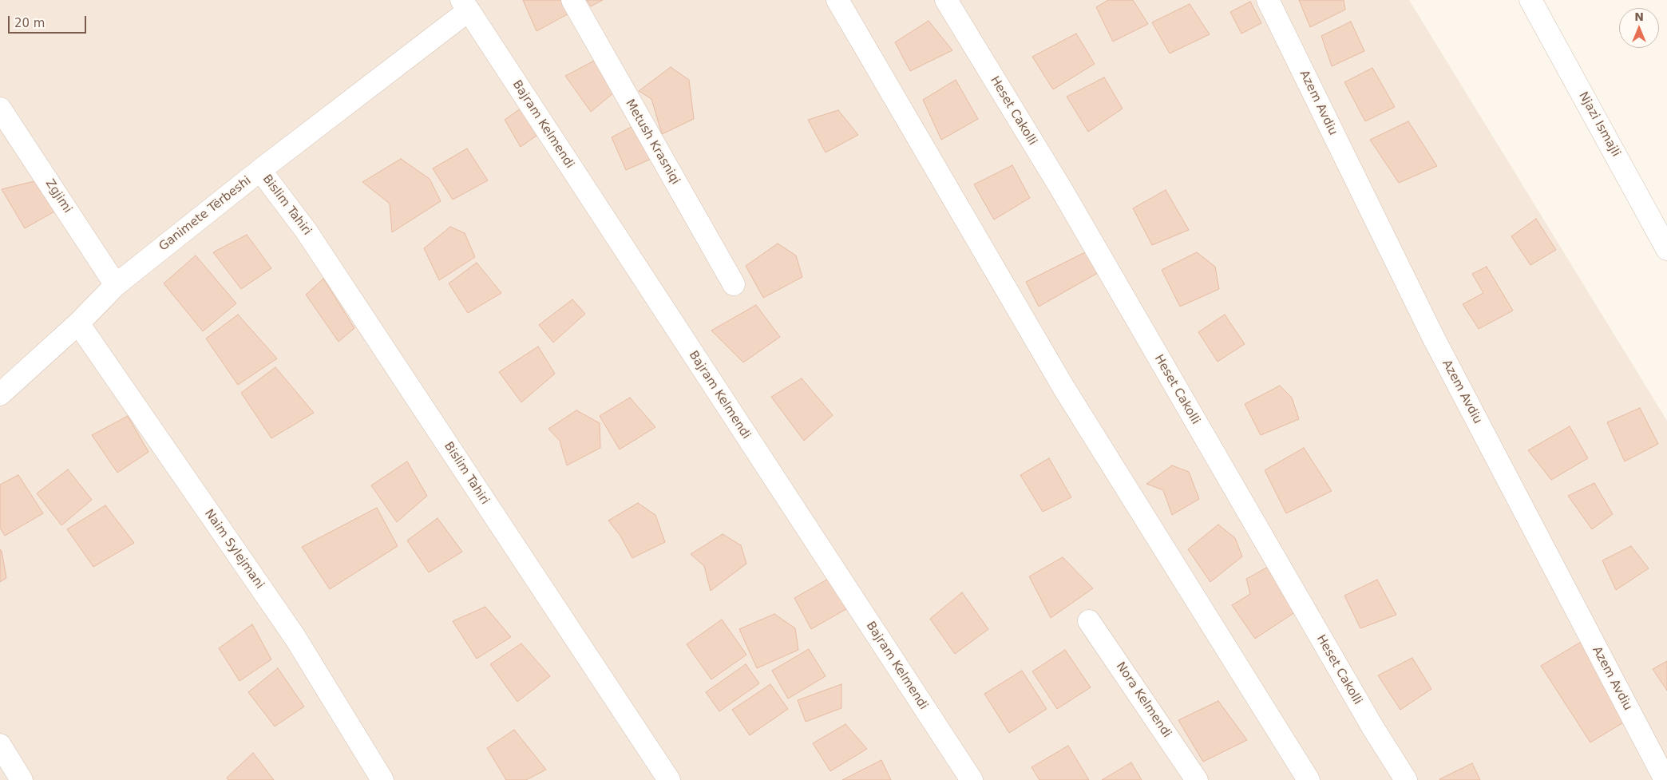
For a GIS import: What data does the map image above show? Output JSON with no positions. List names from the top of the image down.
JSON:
{
  "streets": {
    "street": [
      "Azem Avdiu",
      "Heset Cakolli",
      "Bajram Kelmendi",
      "Njazi Ismajli",
      "Metush Krasniqi",
      "Zgjimi",
      "Bislim Tahiri",
      "Ganimete Tërbeshi",
      "Naim Sylejmani",
      "Nora Kelmendi"
    ]
  },
  "crossings": [
    ["Bajram Kelmendi", "Ganimete Tërbeshi"],
    ["Zgjimi", "Ganimete Tërbeshi"],
    ["Bislim Tahiri", "Ganimete Tërbeshi"],
    ["Ganimete Tërbeshi", "Naim Sylejmani"]
  ],
  "scale_bar": "20 m",
  "north": "top"
}
